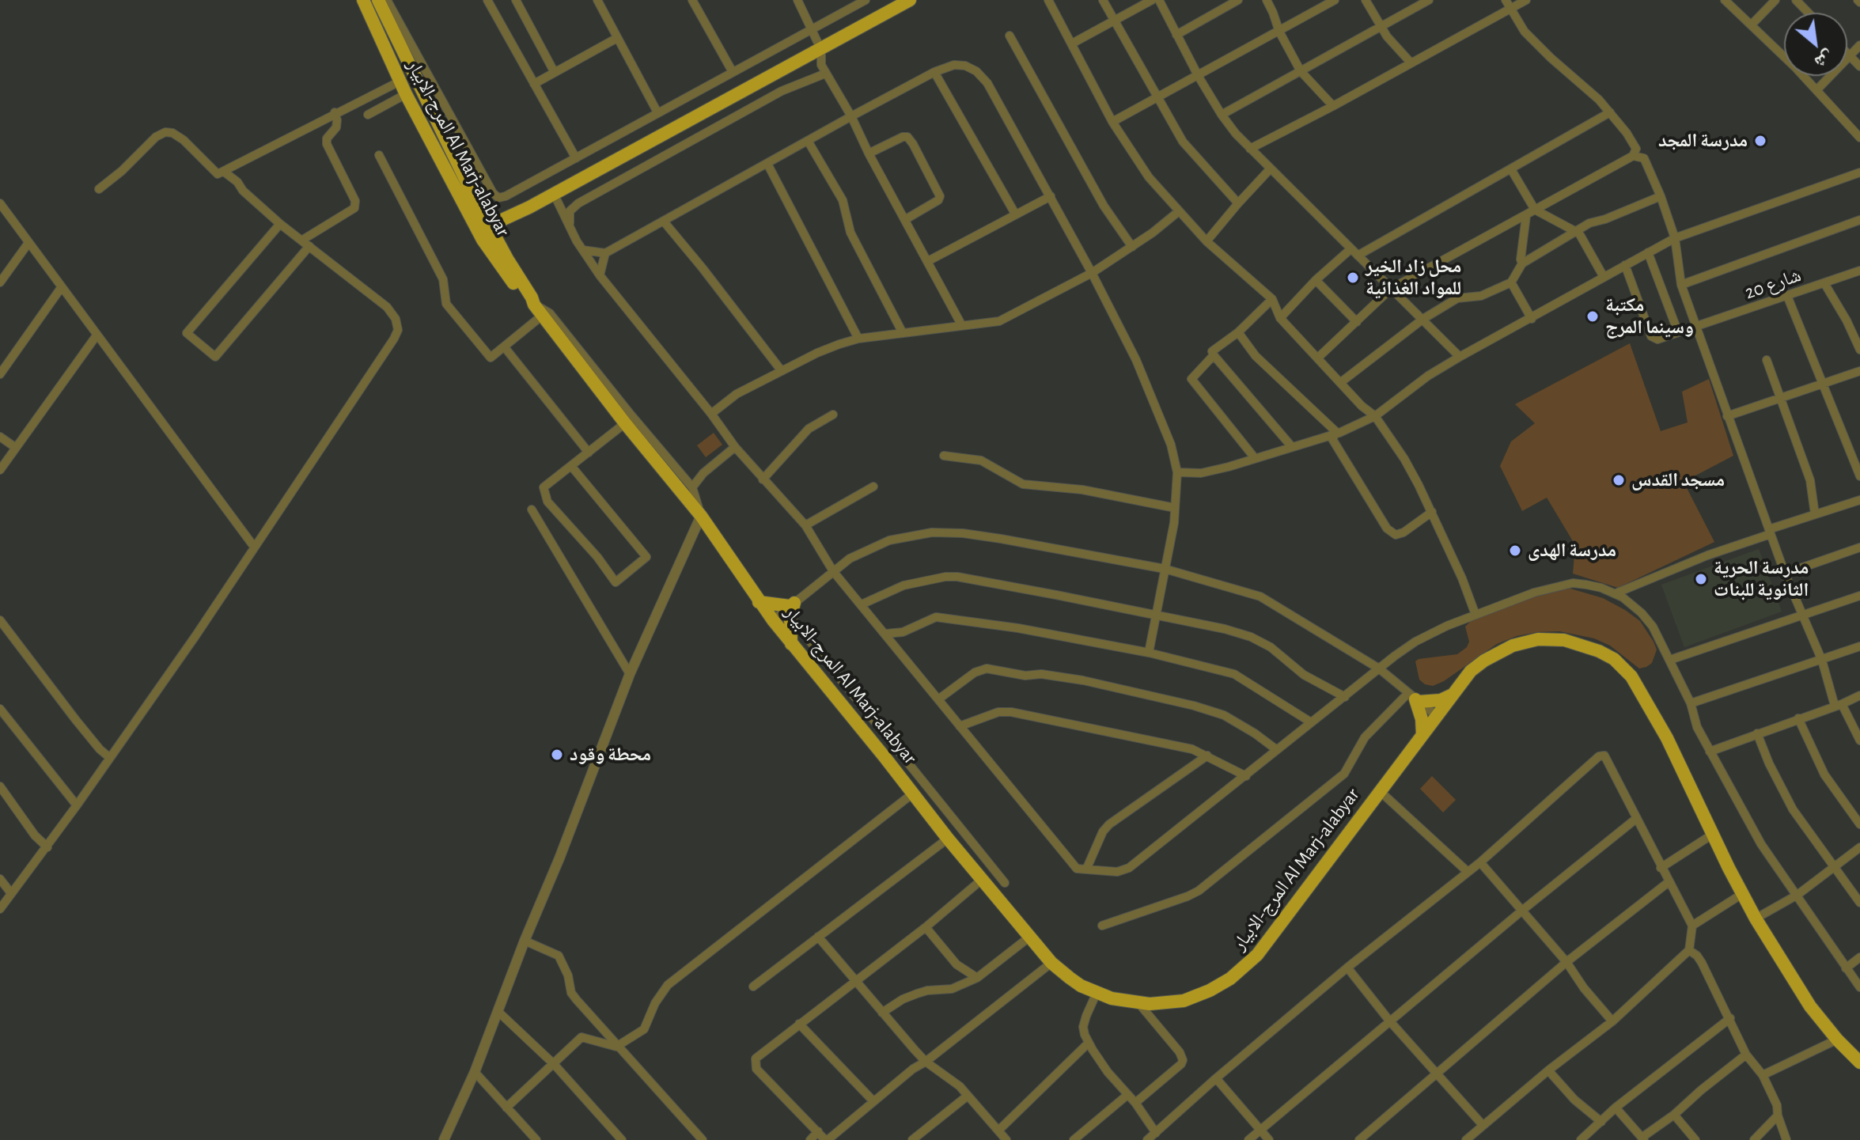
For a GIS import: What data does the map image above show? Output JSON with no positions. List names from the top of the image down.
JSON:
{
  "streets": {
    "main road": ["المرج-الابيار Al Marj-alabyar"],
    "street": ["شارع 20"]
  },
  "places": [
    "مدرسة المجد",
    "محل زاد الخير للمواد الغذائية",
    "مكتبة وسينما المرج",
    "مسجد القدس",
    "مدرسة الهدى",
    "مدرسة الحرية الثانوية للبنات",
    "محطة وقود"
  ],
  "north": "bottom right"
}
